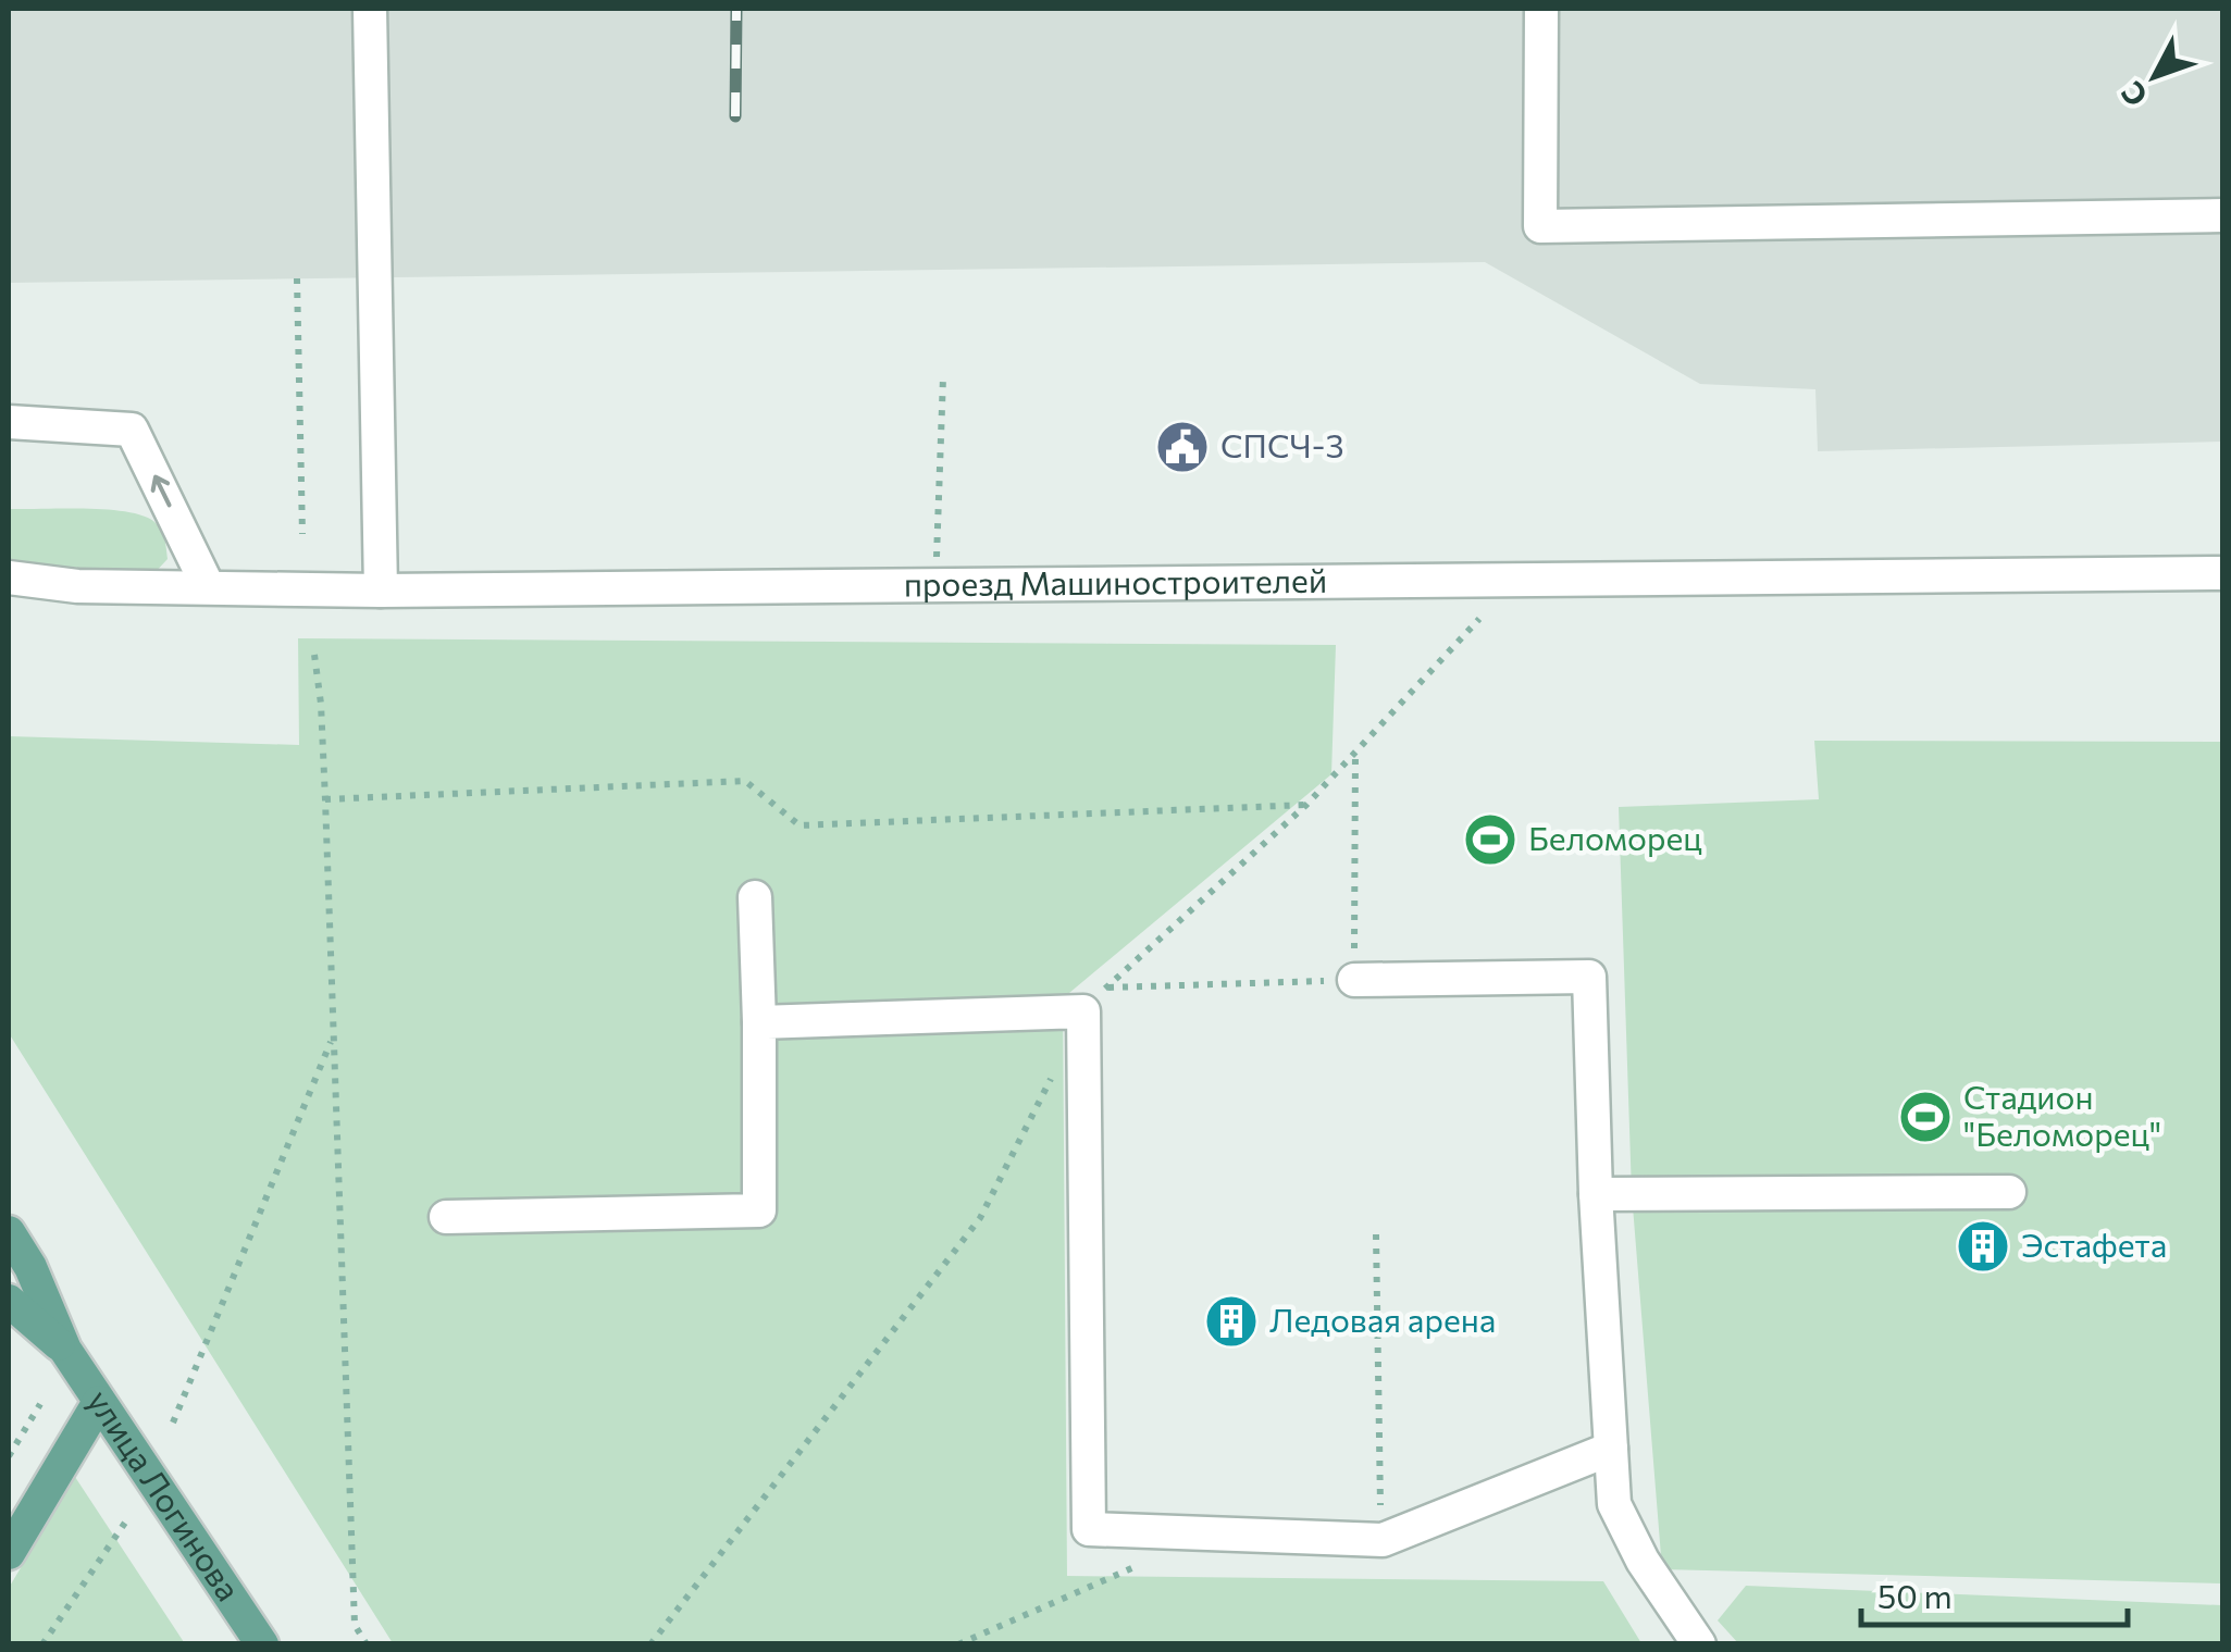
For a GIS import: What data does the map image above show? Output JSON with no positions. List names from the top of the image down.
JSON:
{
  "streets": {
    "main road": ["улица Логинова"],
    "street": ["проезд Машиностроителей"]
  },
  "places": {
    "public building": ["СПСЧ-3"],
    "sports": ["Беломорец", "Стадион \"Беломорец\""],
    "building": ["Эстафета", "Ледовая арена"]
  },
  "scale_bar": "50 m",
  "north": "bottom left"
}
